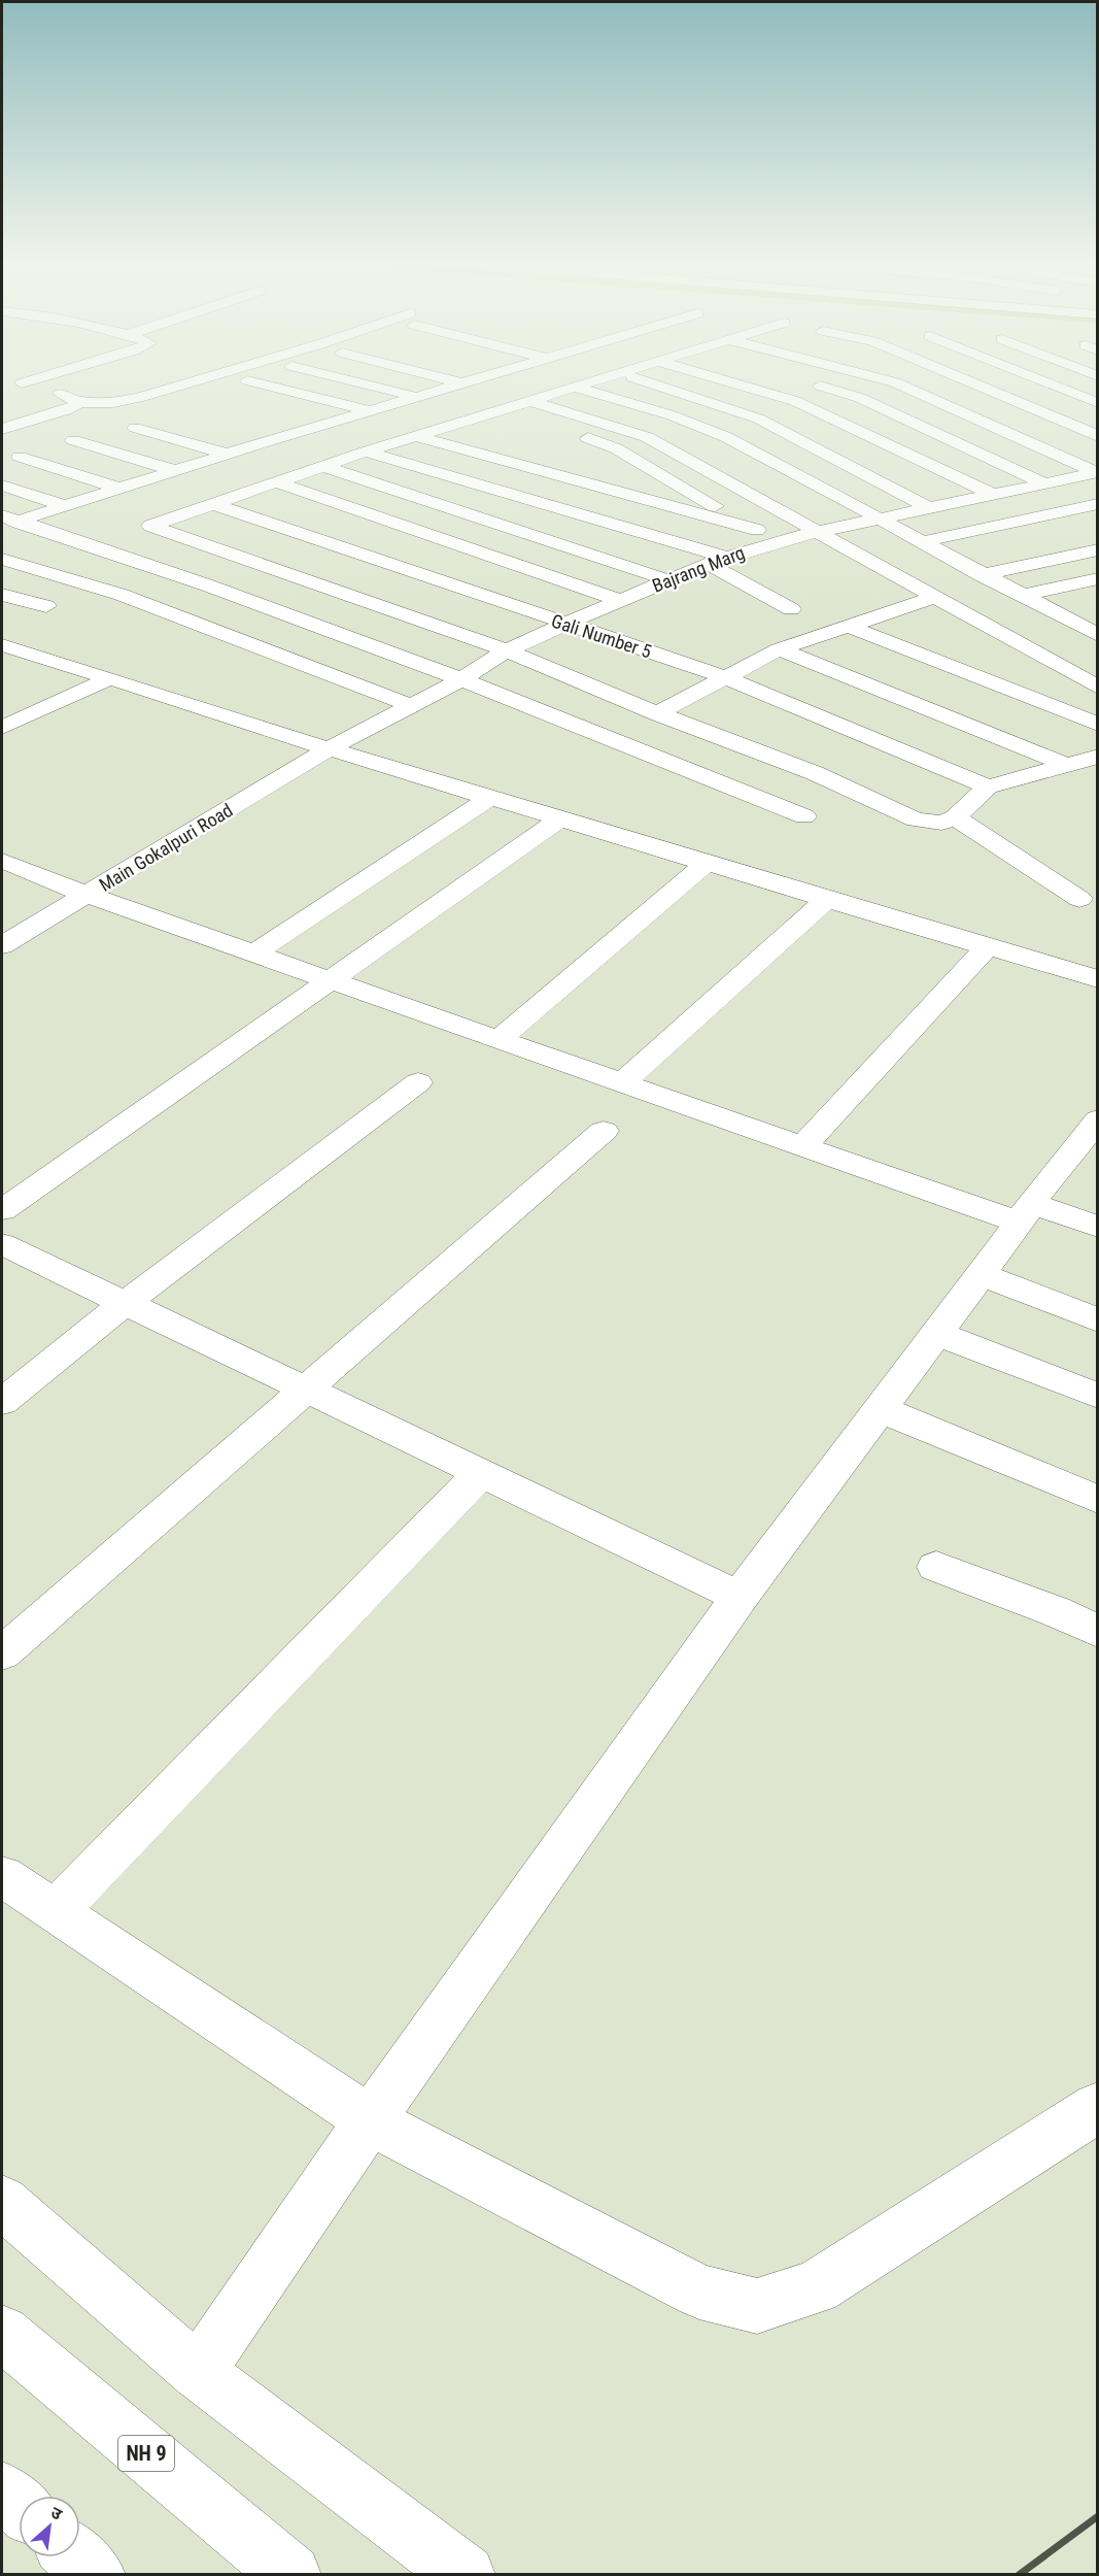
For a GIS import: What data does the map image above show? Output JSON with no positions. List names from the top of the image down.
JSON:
{
  "streets": {
    "main road": [
      "Bajrang Marg",
      "Gali Number 5",
      "Main Gokalpuri Road",
      "NH 9"
    ]
  },
  "crossings": [
    ["Bajrang Marg", "Gali Number 5"],
    ["Bajrang Marg", "Main Gokalpuri Road"]
  ],
  "north": "top right"
}
